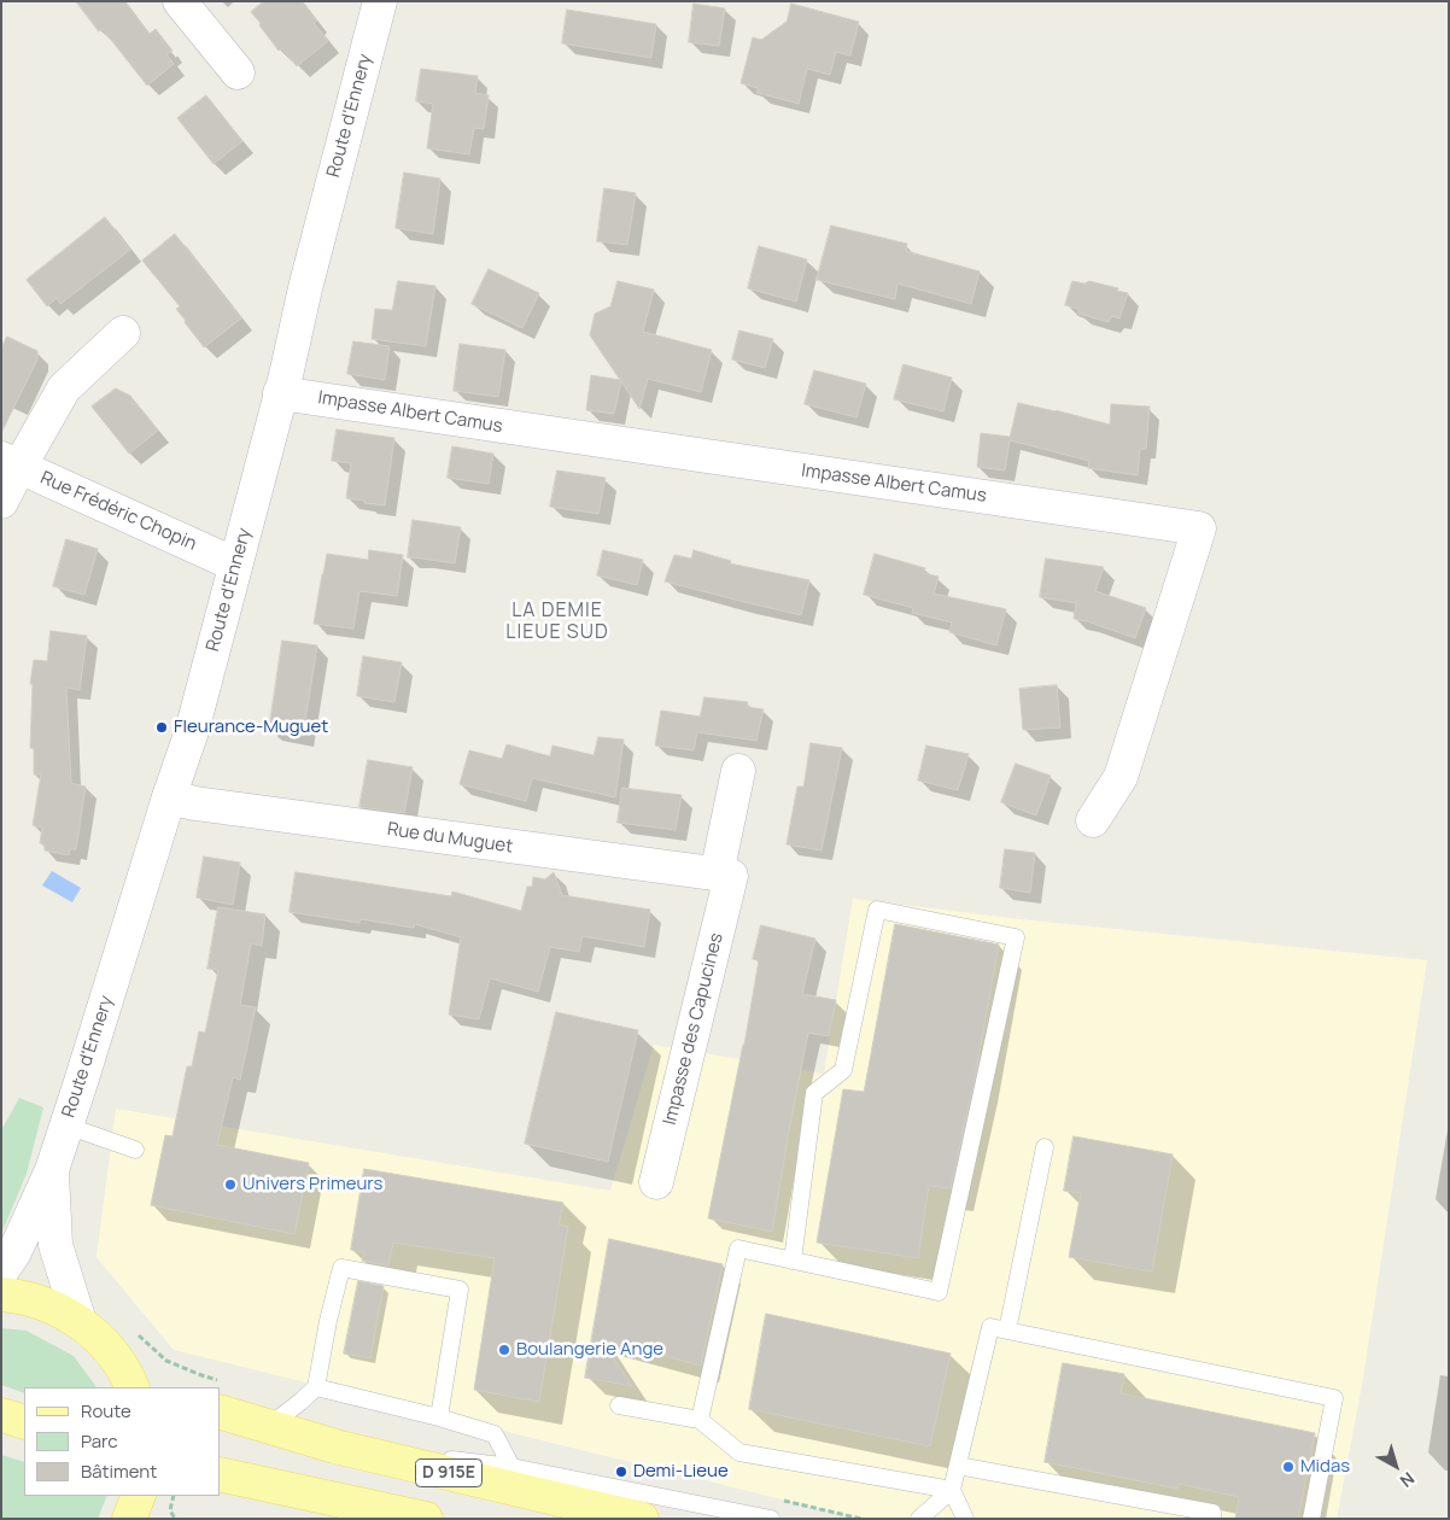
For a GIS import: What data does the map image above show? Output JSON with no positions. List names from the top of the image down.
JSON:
{
  "streets": {
    "main road": ["D 915E"],
    "street": [
      "Route d'Ennery",
      "Impasse Albert Camus",
      "Rue Frédéric Chopin",
      "Rue du Muguet",
      "Impasse des Capucines"
    ]
  },
  "crossings": [
    ["Route d'Ennery", "Impasse Albert Camus"],
    ["Route d'Ennery", "Rue Frédéric Chopin"],
    ["Route d'Ennery", "Rue du Muguet"],
    ["Rue du Muguet", "Impasse des Capucines"]
  ],
  "districts": ["LA DEMIE LIEUE SUD"],
  "places": [
    "Fleurance-Muguet",
    "Univers Primeurs",
    "Boulangerie Ange",
    "Midas",
    "Demi-Lieue"
  ],
  "legend": ["Route", "Parc", "Bâtiment"],
  "north": "bottom right"
}
